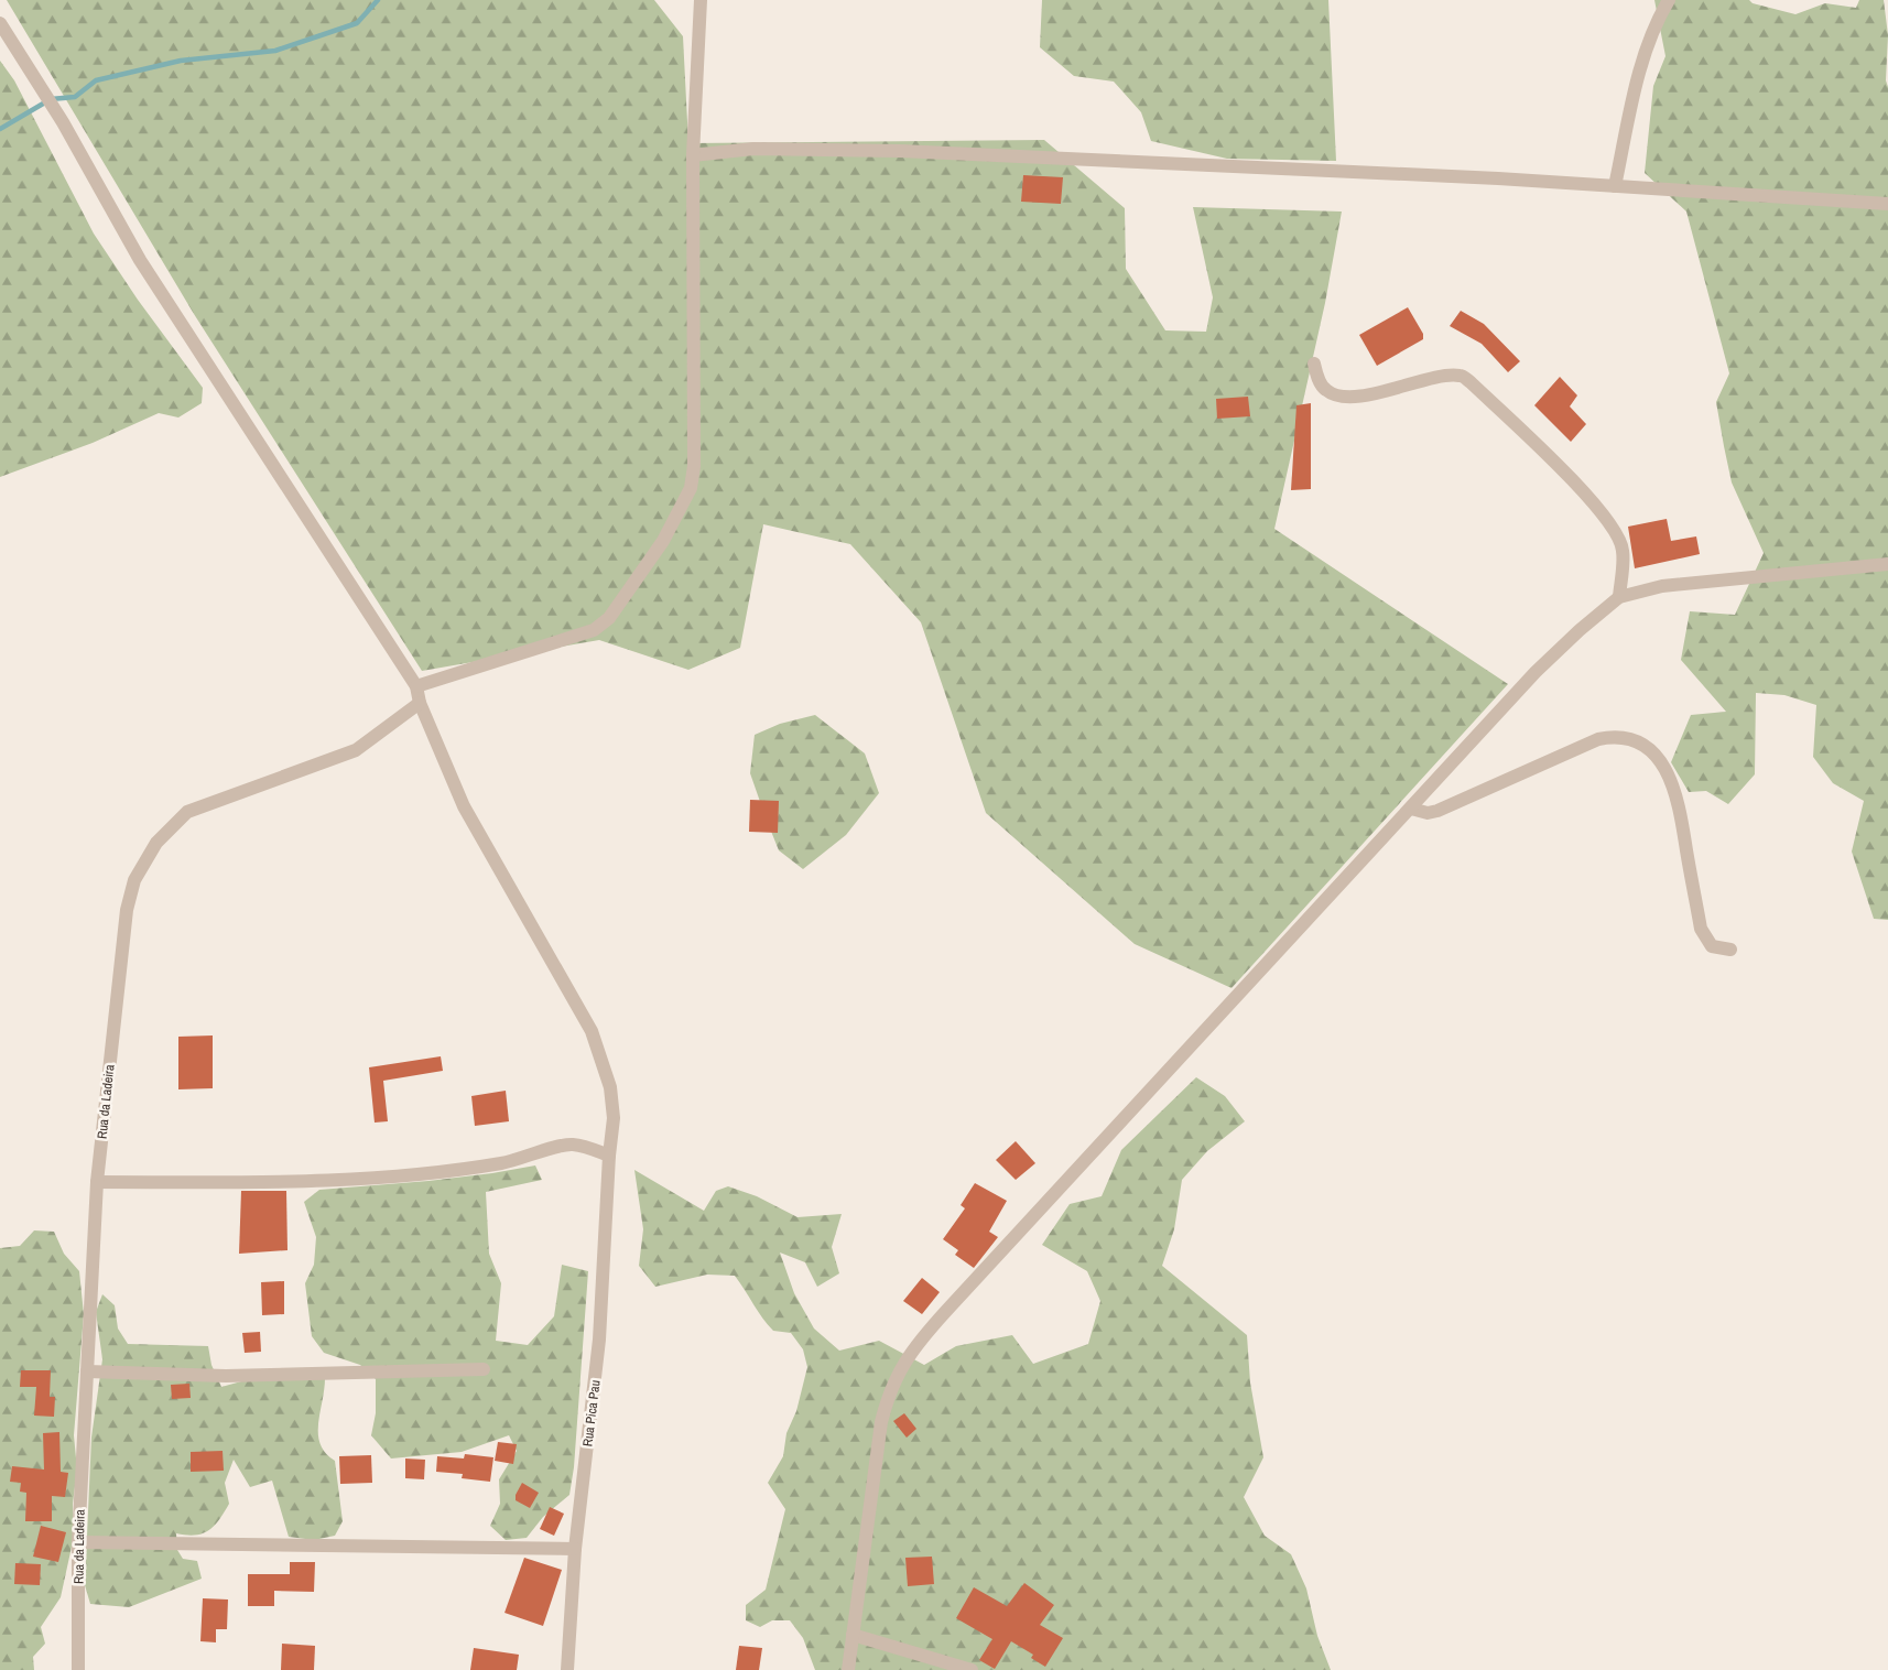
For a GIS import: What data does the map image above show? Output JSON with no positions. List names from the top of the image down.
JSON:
{
  "streets": {
    "street": ["Rua da Ladeira", "Rua Pica Pau"]
  },
  "crossings": [
    ["Rua da Ladeira", "Rua Pica Pau"]
  ]
}
